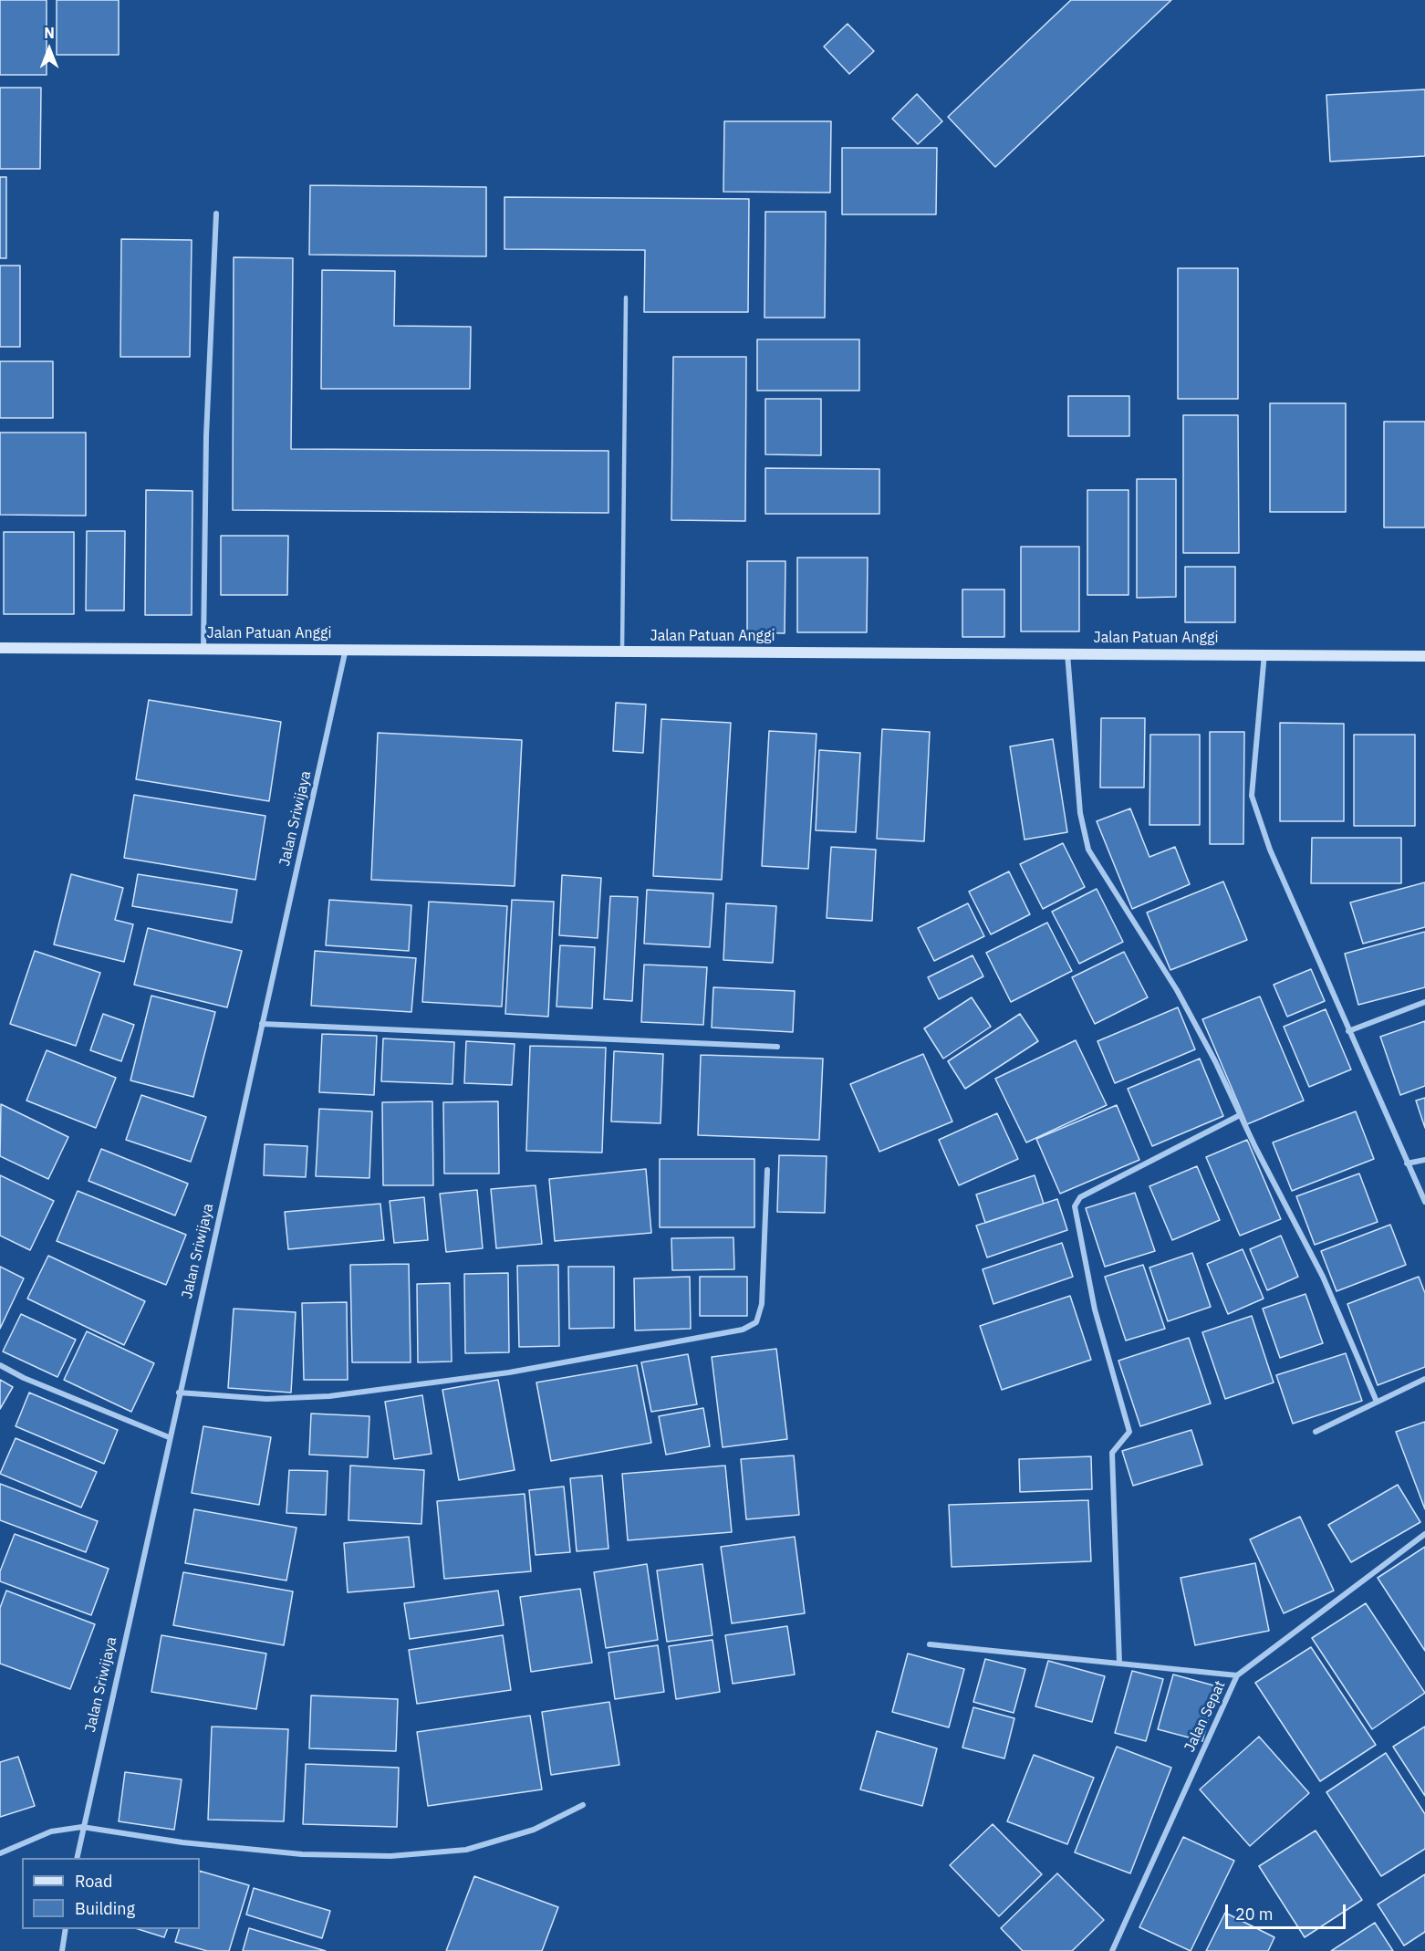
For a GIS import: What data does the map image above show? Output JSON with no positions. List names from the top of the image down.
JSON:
{
  "streets": {
    "street": ["Jalan Patuan Anggi", "Jalan Sriwijaya", "Jalan Sepat"]
  },
  "crossings": [
    ["Jalan Patuan Anggi", "Jalan Sriwijaya"]
  ],
  "legend": ["Road", "Building"],
  "scale_bar": "20 m",
  "north": "top"
}
